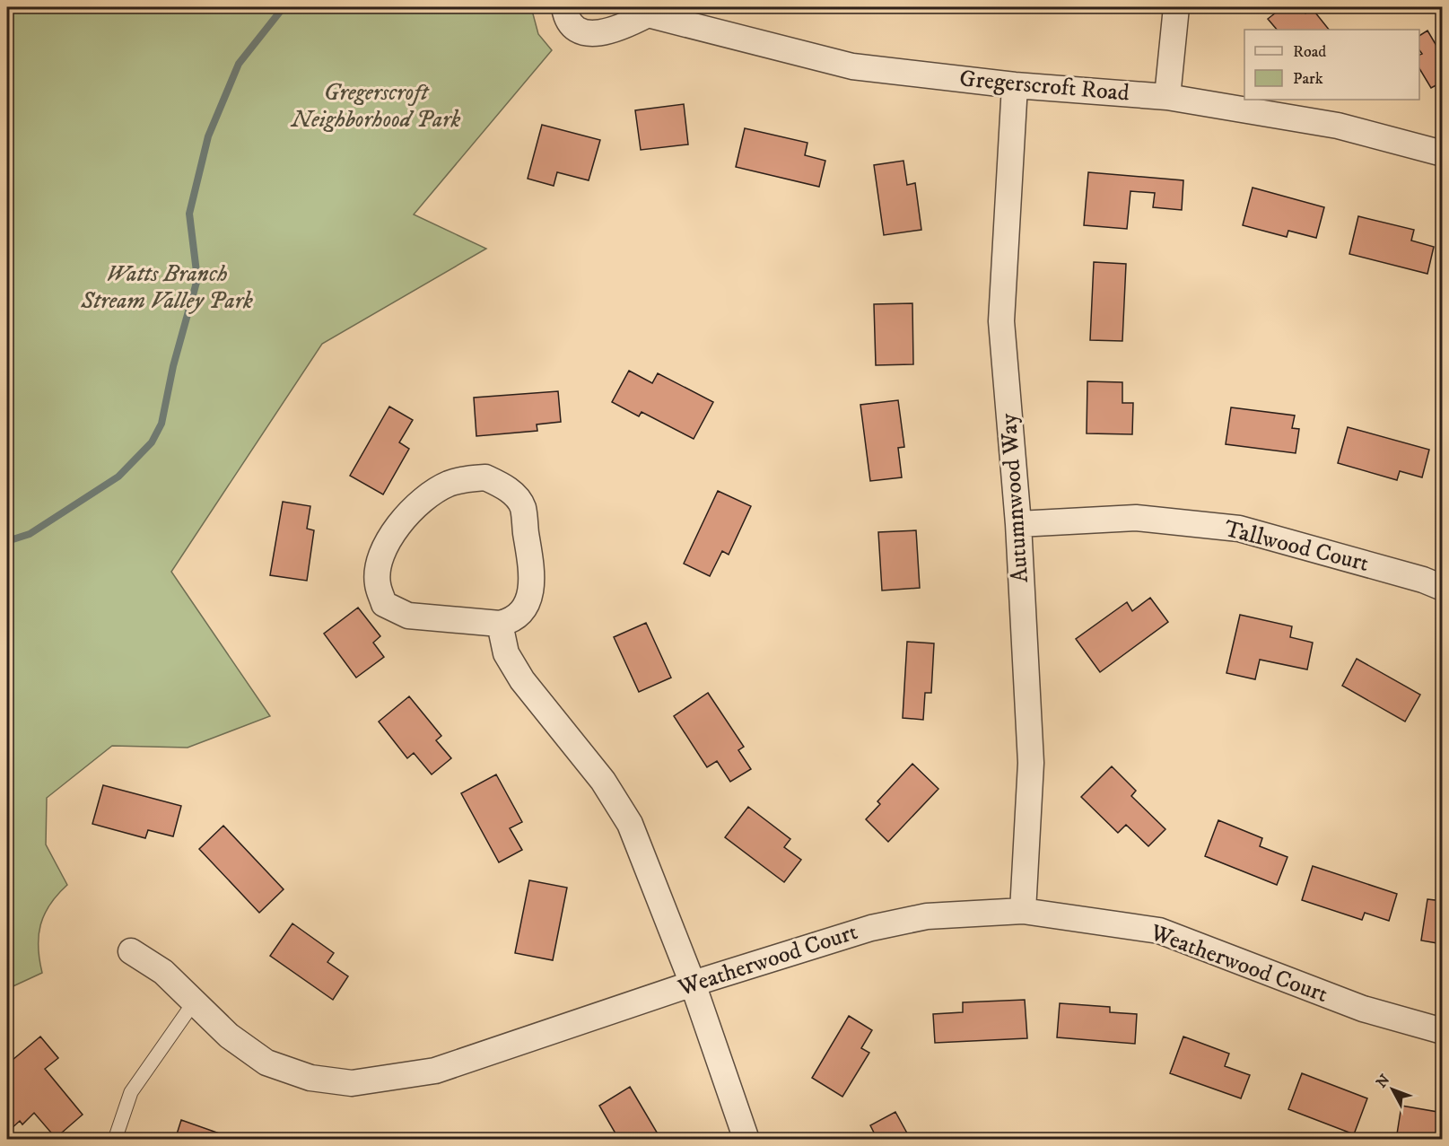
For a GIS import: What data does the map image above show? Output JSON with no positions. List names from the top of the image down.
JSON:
{
  "streets": {
    "street": [
      "Gregerscroft Road",
      "Autumnwood Way",
      "Tallwood Court",
      "Weatherwood Court"
    ]
  },
  "crossings": [
    ["Gregerscroft Road", "Autumnwood Way"],
    ["Autumnwood Way", "Tallwood Court"],
    ["Autumnwood Way", "Weatherwood Court"]
  ],
  "parks": ["Gregerscroft Neighborhood Park", "Watts Branch Stream Valley Park"],
  "legend": ["Road", "Park"],
  "north": "top left"
}
